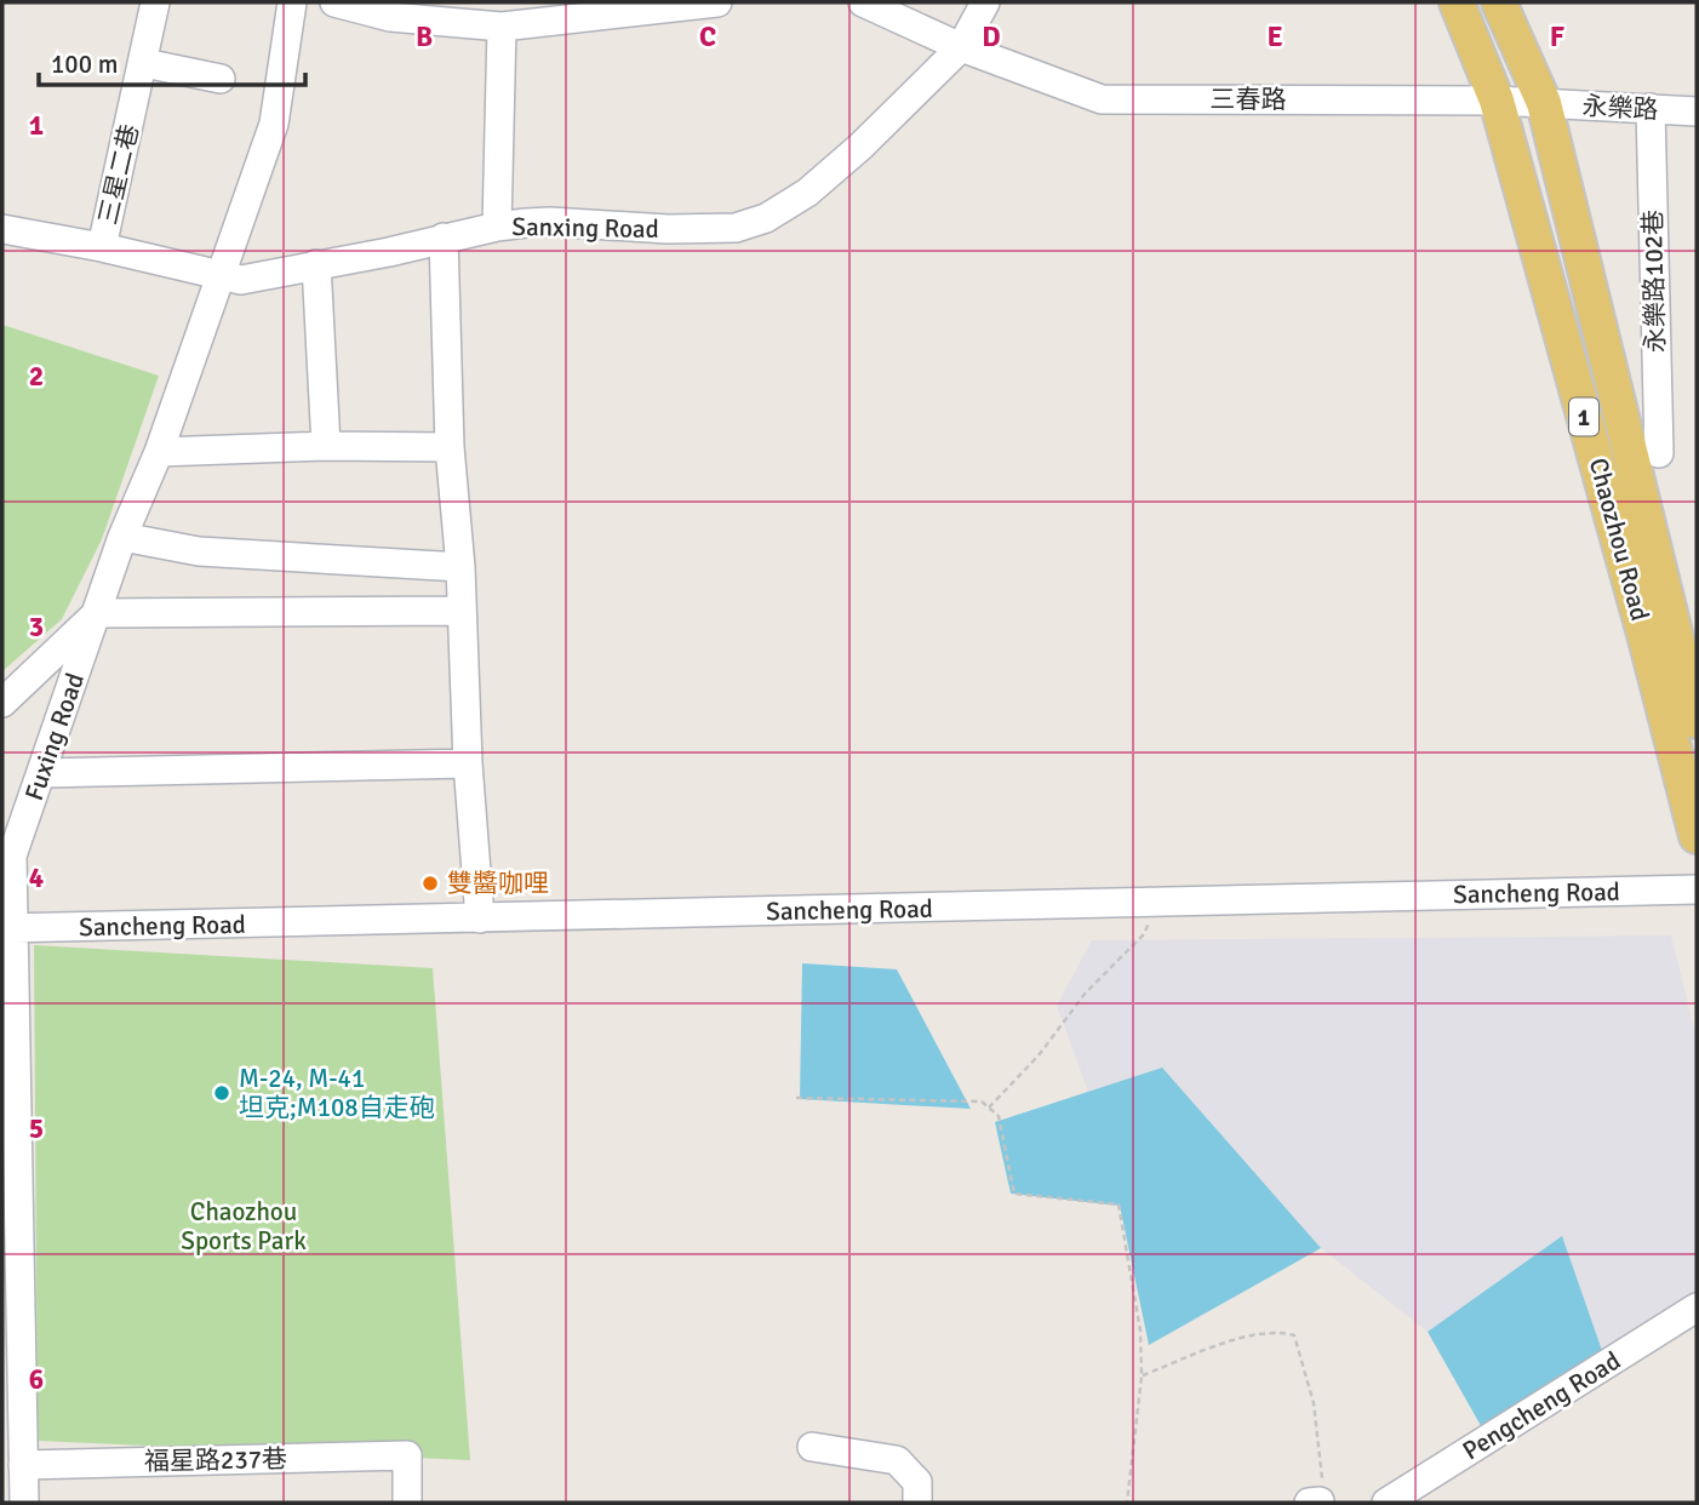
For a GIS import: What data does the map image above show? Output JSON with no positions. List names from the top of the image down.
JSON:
{
  "streets": {
    "main road": ["1", "Chaozhou Road"],
    "street": [
      "三春路",
      "永樂路",
      "三星二巷",
      "Sanxing Road",
      "永樂路102巷",
      "Fuxing Road",
      "Sancheng Road",
      "Pengcheng Road",
      "福星路237巷"
    ]
  },
  "crossings": [
    ["三春路", "永樂路"],
    ["三春路", "Sanxing Road"],
    ["三春路", "Chaozhou Road"],
    ["永樂路", "永樂路102巷"],
    ["永樂路", "Chaozhou Road"],
    ["三星二巷", "Sanxing Road"],
    ["Sanxing Road", "Fuxing Road"],
    ["Fuxing Road", "Sancheng Road"],
    ["Fuxing Road", "福星路237巷"]
  ],
  "parks": ["Chaozhou Sports Park"],
  "places": ["雙醬咖哩", "M-24, M-41 坦克;M108自走砲"],
  "scale_bar": "100 m",
  "grid": {
    "columns": [
      "B",
      "C",
      "D",
      "E",
      "F"
    ],
    "rows": [
      "1",
      "2",
      "3",
      "4",
      "5",
      "6"
    ]
  }
}
